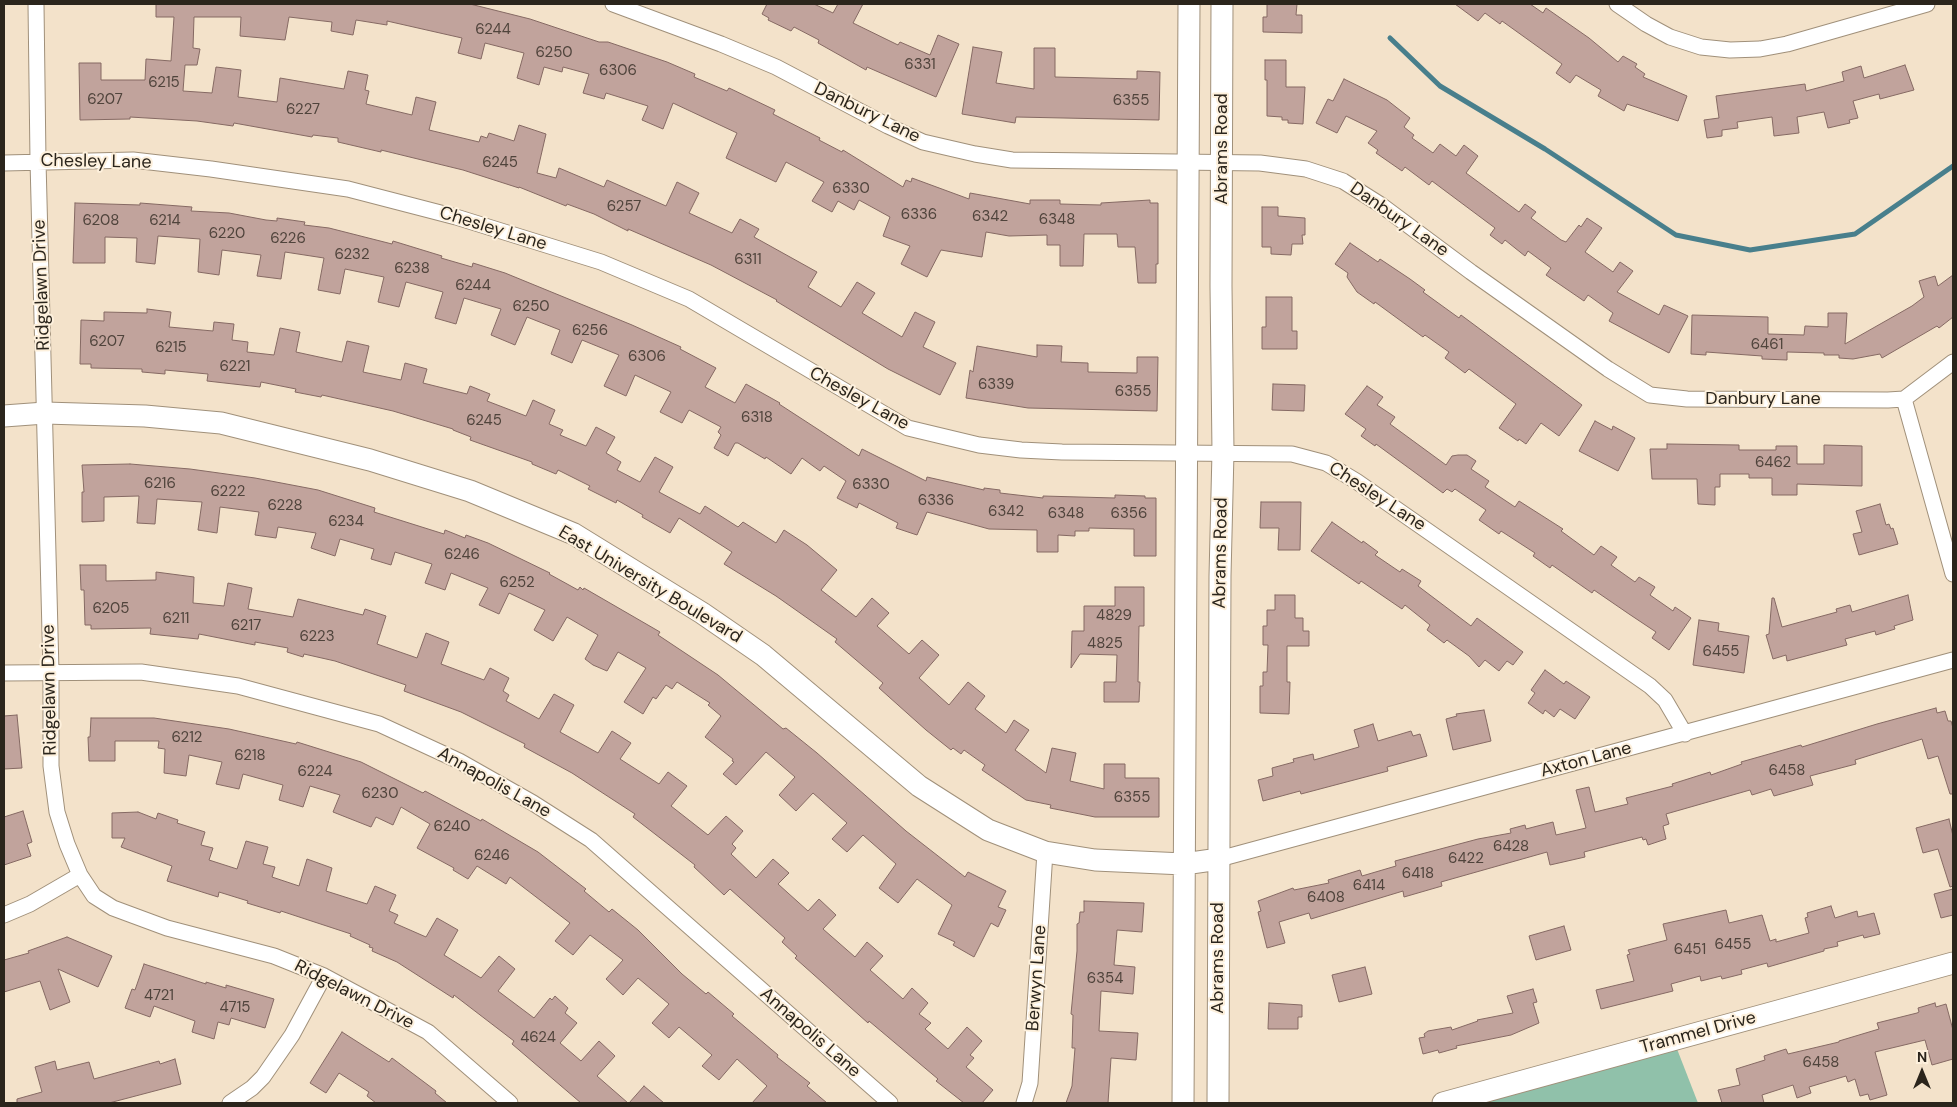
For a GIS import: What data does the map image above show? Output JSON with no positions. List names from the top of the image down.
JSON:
{
  "streets": {
    "main road": ["Abrams Road", "East University Boulevard", "Trammel Drive"],
    "street": [
      "Danbury Lane",
      "Chesley Lane",
      "Ridgelawn Drive",
      "Axton Lane",
      "Annapolis Lane",
      "Berwyn Lane"
    ]
  },
  "crossings": [
    ["Danbury Lane", "Abrams Road"],
    ["Abrams Road", "Chesley Lane"],
    ["Abrams Road", "East University Boulevard"],
    ["Abrams Road", "Axton Lane"],
    ["Chesley Lane", "Ridgelawn Drive"],
    ["Chesley Lane", "Axton Lane"],
    ["Ridgelawn Drive", "East University Boulevard"],
    ["Ridgelawn Drive", "Annapolis Lane"],
    ["East University Boulevard", "Axton Lane"],
    ["East University Boulevard", "Berwyn Lane"]
  ],
  "house_numbers": [
    "6244",
    "6250",
    "6331",
    "6306",
    "6215",
    "6207",
    "6355",
    "6227",
    "6245",
    "6330",
    "6257",
    "6336",
    "6342",
    "6348",
    "6208",
    "6214",
    "6220",
    "6226",
    "6232",
    "6311",
    "6238",
    "6244",
    "6250",
    "6256",
    "6207",
    "6461",
    "6215",
    "6306",
    "6221",
    "6339",
    "6355",
    "6318",
    "6245",
    "6462",
    "6216",
    "6330",
    "6222",
    "6336",
    "6228",
    "6342",
    "6348",
    "6356",
    "6234",
    "6246",
    "6252",
    "6205",
    "4829",
    "6211",
    "6217",
    "6223",
    "4825",
    "6455",
    "6212",
    "6218",
    "6458",
    "6224",
    "6230",
    "6355",
    "6240",
    "6428",
    "6246",
    "6422",
    "6418",
    "6414",
    "6408",
    "6455",
    "6451",
    "6354",
    "4721",
    "4715",
    "4624",
    "6458"
  ],
  "north": "top"
}
